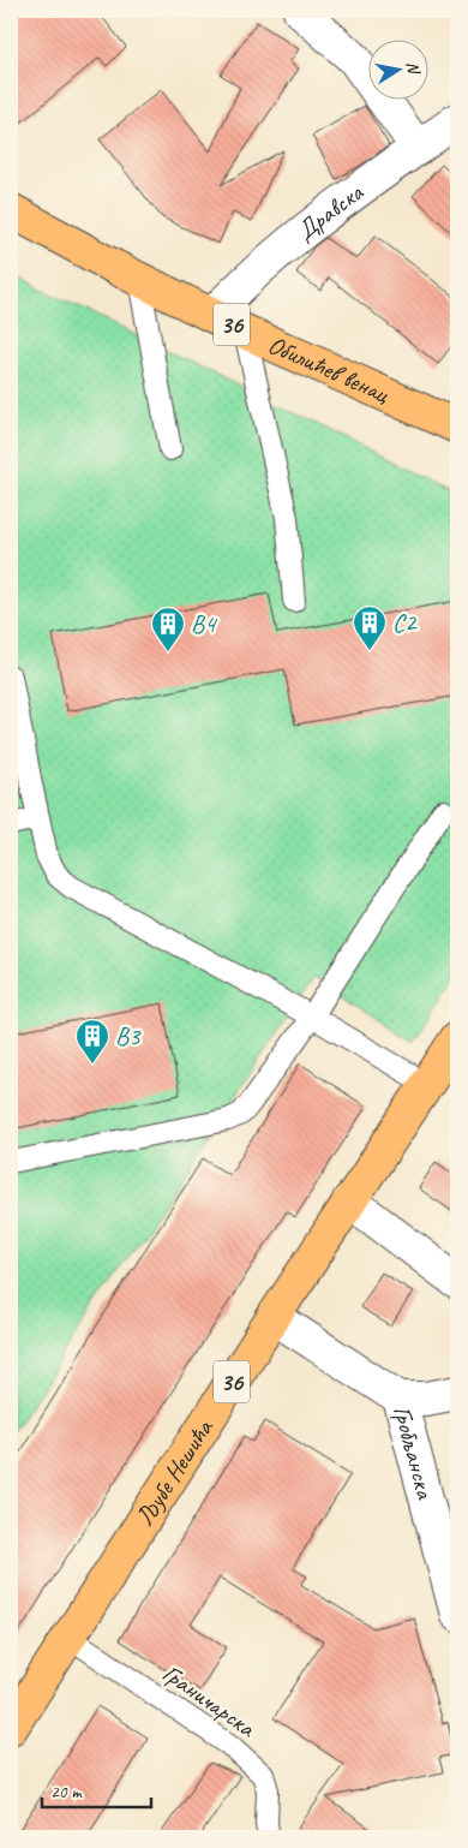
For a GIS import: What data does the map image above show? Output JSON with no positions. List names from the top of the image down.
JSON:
{
  "streets": {
    "main road": ["36", "Обилићев венац", "Љубе Нешића"],
    "street": ["Дравска", "Гробљанска"],
    "lane": ["Граничарска"]
  },
  "crossings": [
    ["Дравска", "Обилићев венац"],
    ["Гробљанска", "Љубе Нешића"],
    ["Љубе Нешића", "Граничарска"]
  ],
  "places": {
    "building": ["C2", "B4", "B3"]
  },
  "scale_bar": "20 m",
  "north": "right"
}
